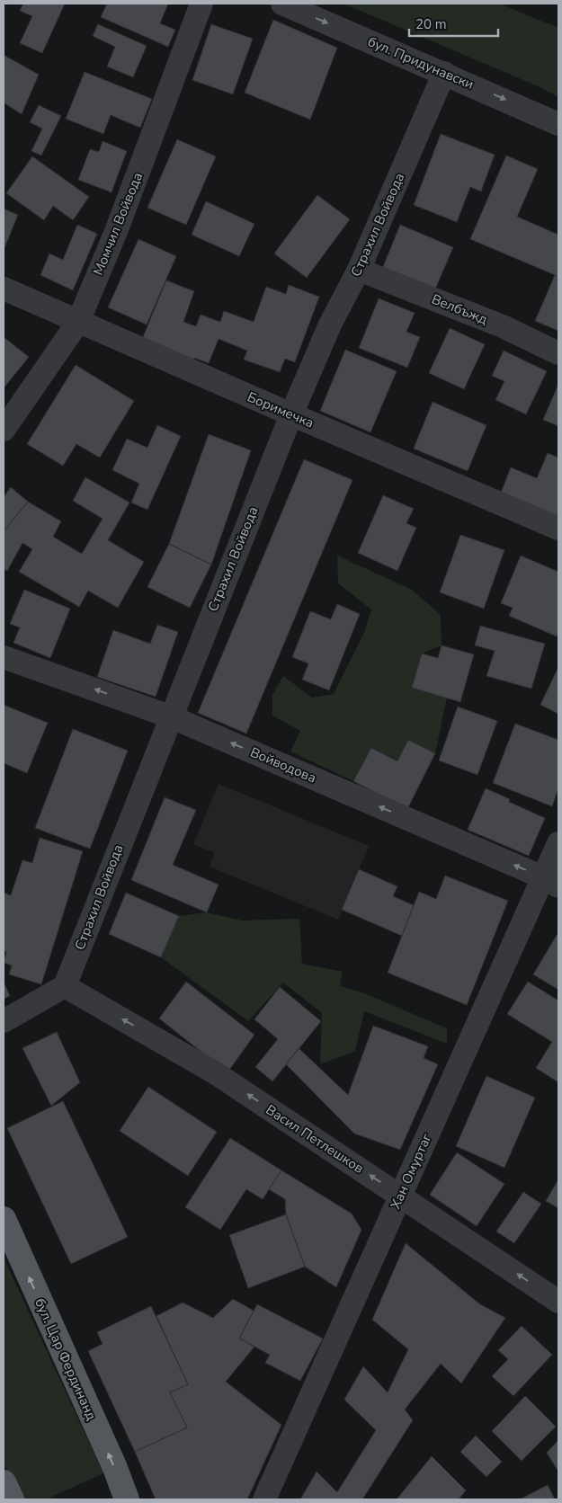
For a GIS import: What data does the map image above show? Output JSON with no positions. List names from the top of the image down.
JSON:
{
  "streets": {
    "main road": ["бул. Цар Фердинанд"],
    "street": [
      "бул. Придунавски",
      "Момчил Войвода",
      "Страхил Войвода",
      "Велбъжд",
      "Боримечка",
      "Войводова",
      "Васил Петлешков",
      "Хан Омуртаг"
    ]
  },
  "crossings": [
    ["бул. Придунавски", "Страхил Войвода"],
    ["Момчил Войвода", "Боримечка"],
    ["Страхил Войвода", "Велбъжд"],
    ["Страхил Войвода", "Боримечка"],
    ["Страхил Войвода", "Войводова"],
    ["Страхил Войвода", "Васил Петлешков"],
    ["Войводова", "Хан Омуртаг"],
    ["Васил Петлешков", "Хан Омуртаг"]
  ],
  "one_way": [
    "бул. Придунавски",
    "Войводова",
    "Васил Петлешков",
    "бул. Цар Фердинанд"
  ],
  "scale_bar": "20 m"
}
